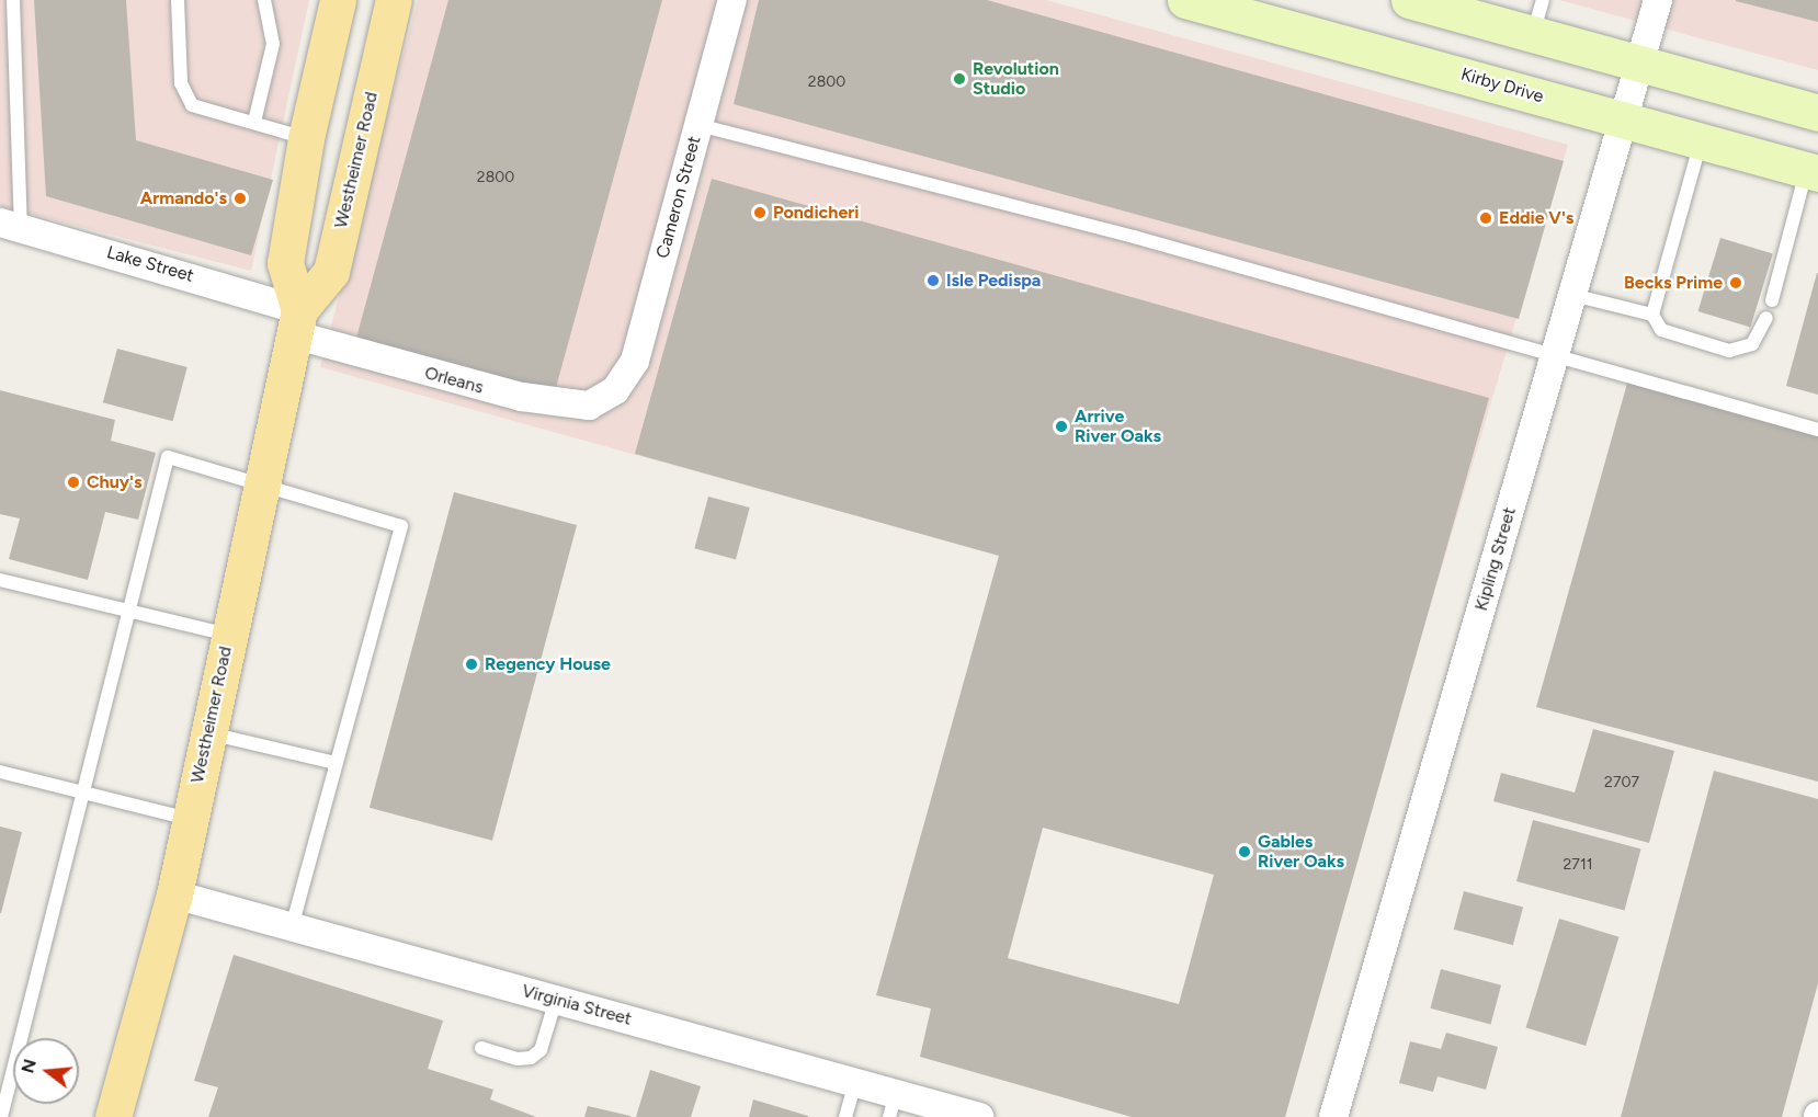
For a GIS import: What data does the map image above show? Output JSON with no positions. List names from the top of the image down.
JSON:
{
  "streets": {
    "main road": ["Kirby Drive", "Westheimer Road"],
    "street": [
      "Cameron Street",
      "Lake Street",
      "Orleans",
      "Kipling Street",
      "Virginia Street"
    ]
  },
  "crossings": [
    ["Kirby Drive", "Kipling Street"],
    ["Westheimer Road", "Lake Street"],
    ["Westheimer Road", "Orleans"],
    ["Westheimer Road", "Virginia Street"],
    ["Cameron Street", "Orleans"],
    ["Lake Street", "Orleans"]
  ],
  "places": [
    "Revolution Studio",
    "Armando's",
    "Pondicheri",
    "Eddie V's",
    "Isle Pedispa",
    "Becks Prime",
    "Arrive River Oaks",
    "Chuy's",
    "Regency House",
    "Gables River Oaks"
  ],
  "house_numbers": [
    "2800",
    "2800",
    "2707",
    "2711"
  ],
  "north": "left"
}
